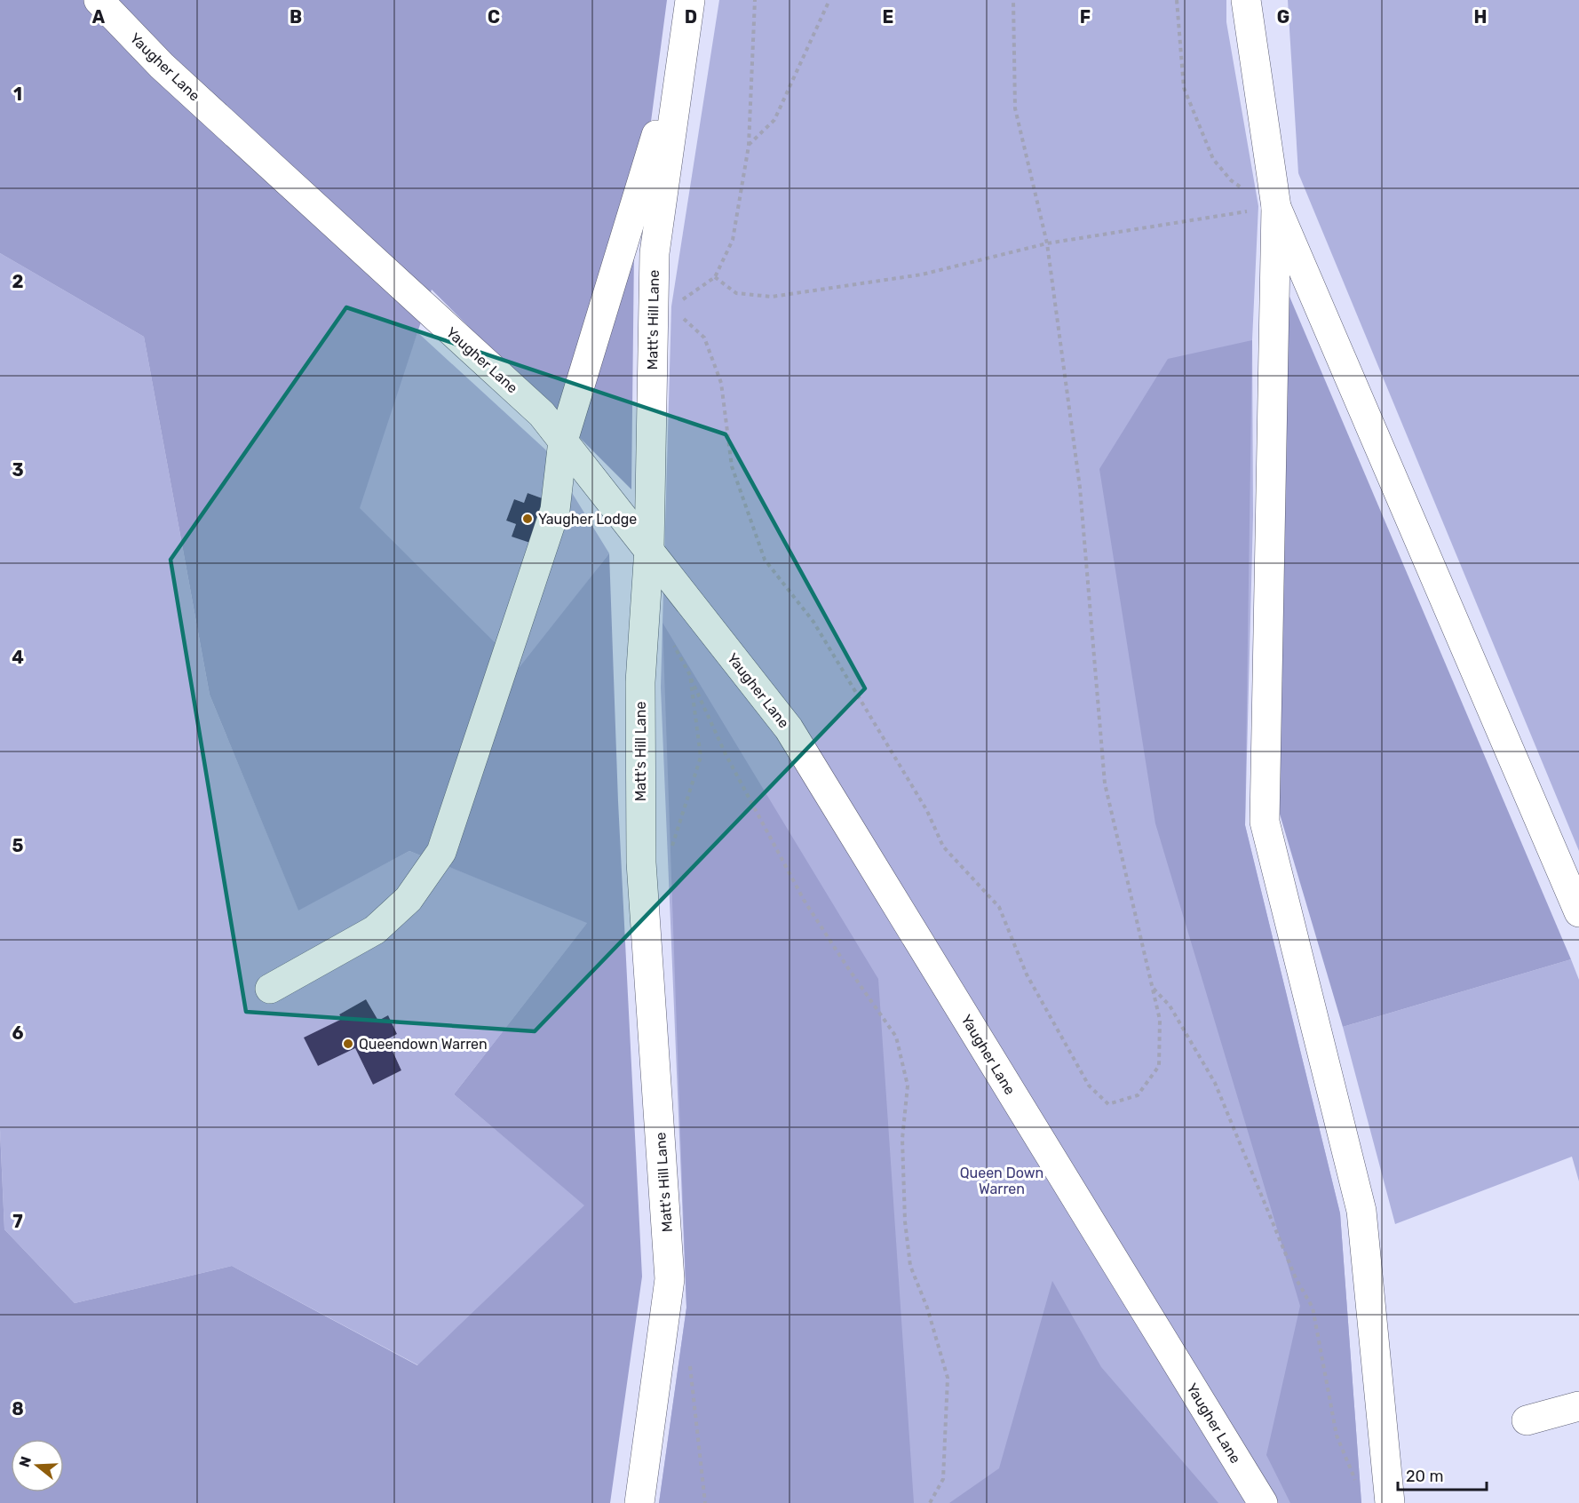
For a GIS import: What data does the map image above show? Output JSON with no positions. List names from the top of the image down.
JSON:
{
  "streets": {
    "street": ["Yaugher Lane", "Matt's Hill Lane"]
  },
  "crossings": [
    ["Yaugher Lane", "Matt's Hill Lane"]
  ],
  "parks": ["Queen Down Warren"],
  "places": ["Yaugher Lodge", "Queendown Warren"],
  "scale_bar": "20 m",
  "north": "left",
  "grid": {
    "columns": [
      "A",
      "B",
      "C",
      "D",
      "E",
      "F",
      "G",
      "H"
    ],
    "rows": [
      "1",
      "2",
      "3",
      "4",
      "5",
      "6",
      "7",
      "8"
    ]
  }
}
